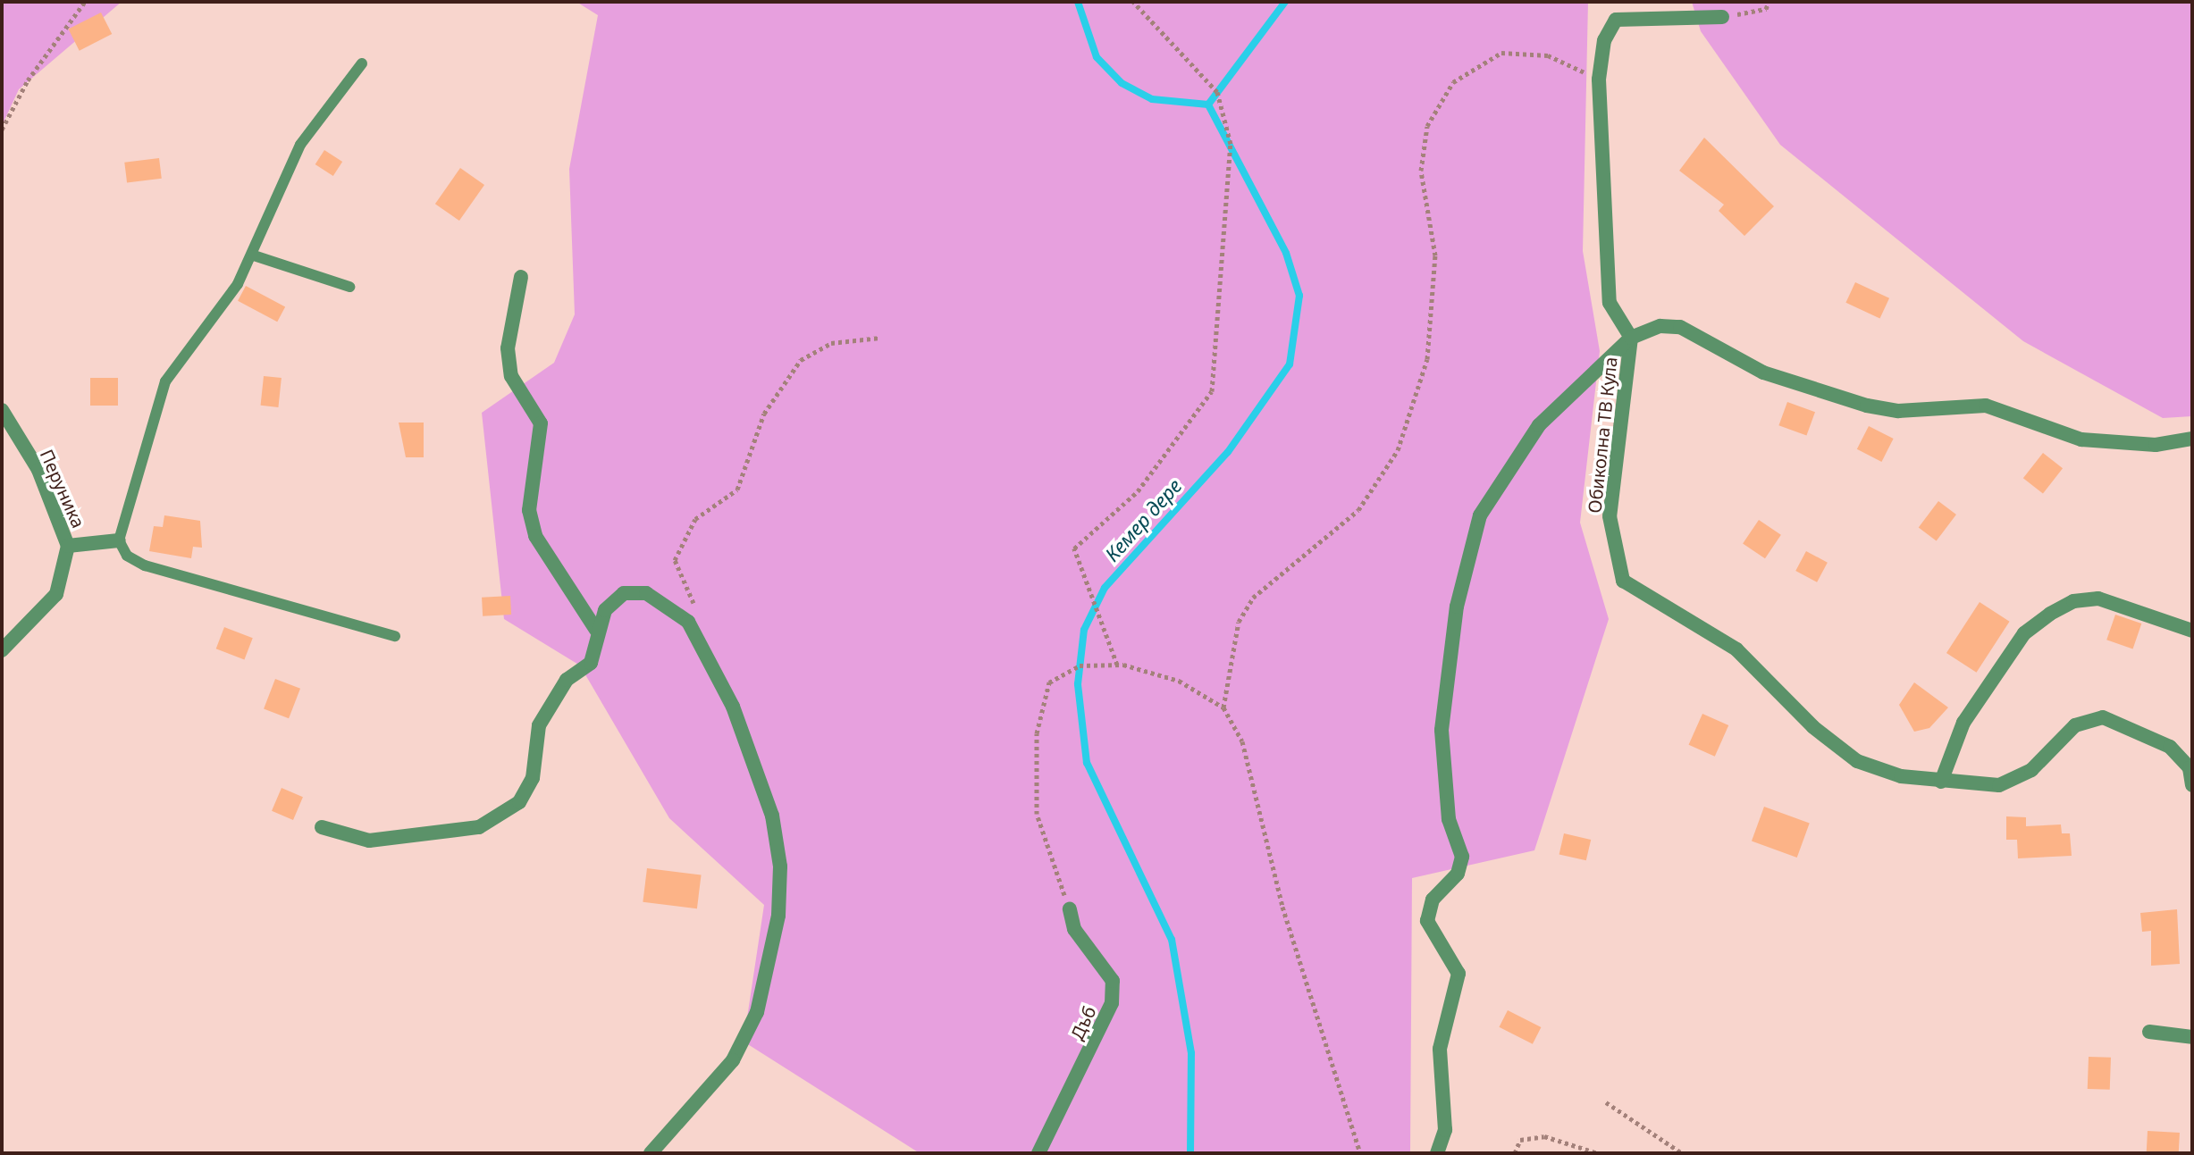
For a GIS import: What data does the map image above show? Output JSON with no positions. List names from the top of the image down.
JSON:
{
  "streets": {
    "street": ["Обиколна ТВ Кула", "Перуника", "Дъб"]
  },
  "water": ["Кемер дере"]
}
